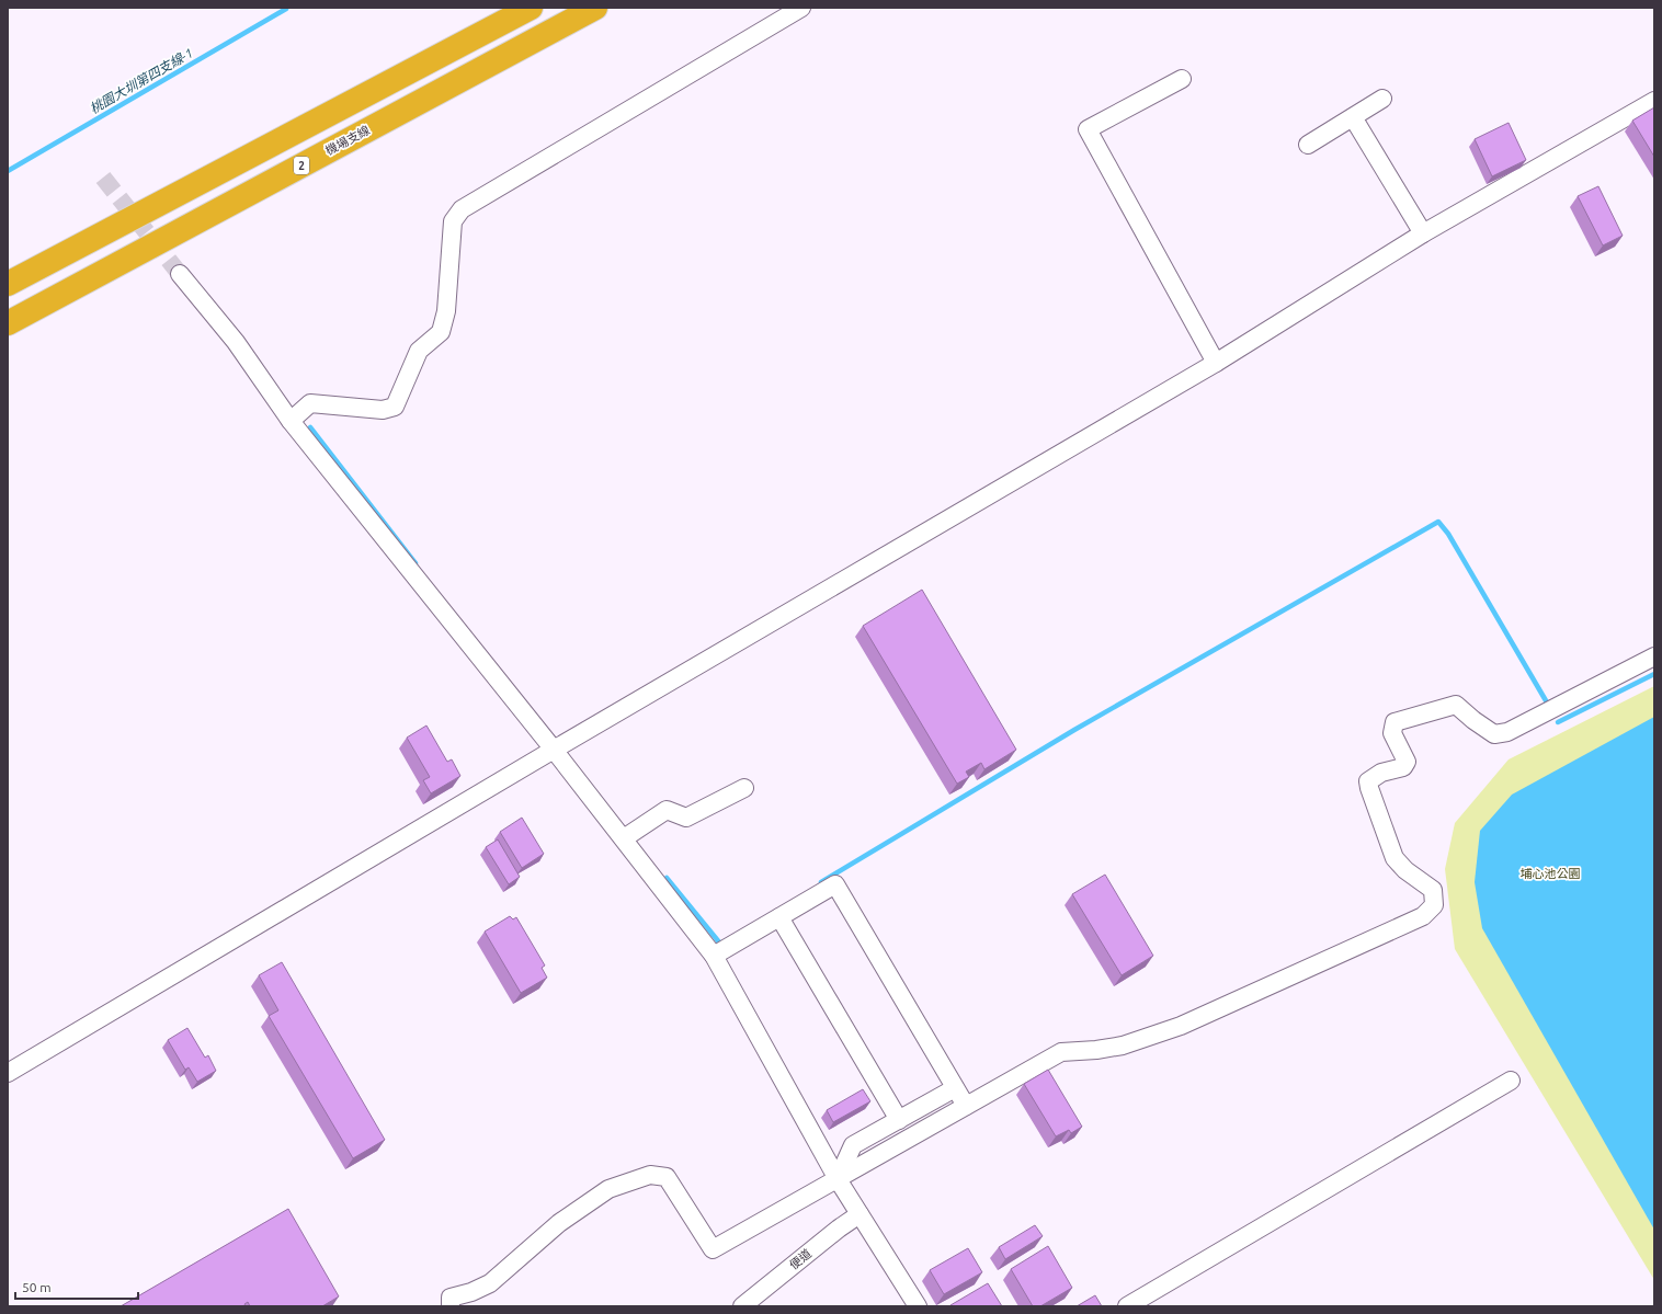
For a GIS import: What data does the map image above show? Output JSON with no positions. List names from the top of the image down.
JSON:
{
  "streets": {
    "highway": ["機場支線", "2"],
    "street": ["便道"]
  },
  "water": ["桃園大圳第四支線-1"],
  "parks": ["埔心池公園"],
  "scale_bar": "50 m"
}
